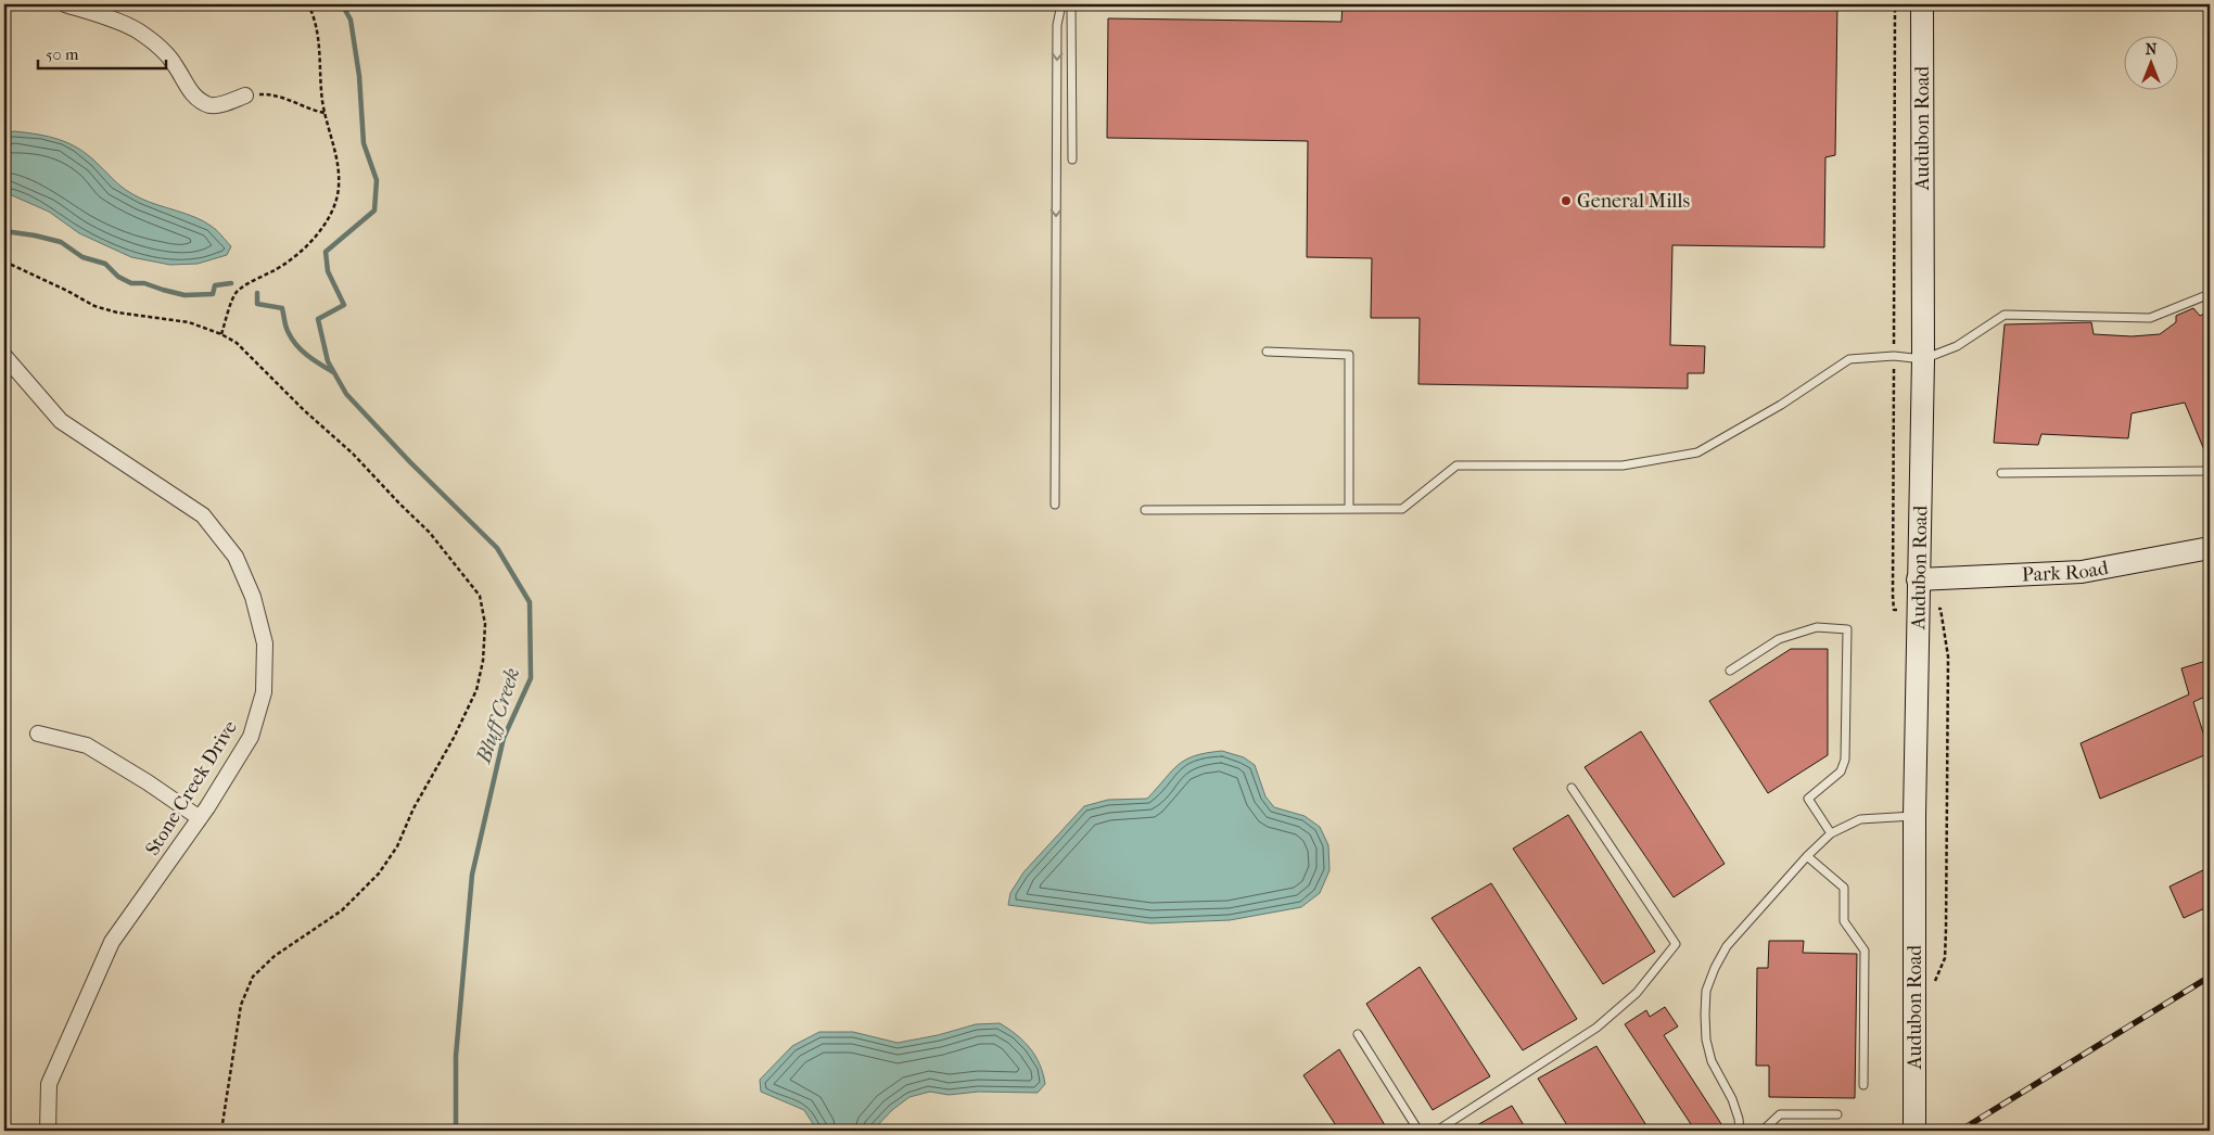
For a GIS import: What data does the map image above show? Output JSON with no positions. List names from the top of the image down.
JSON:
{
  "streets": {
    "street": ["Audubon Road", "Park Road", "Stone Creek Drive"]
  },
  "crossings": [
    ["Audubon Road", "Park Road"]
  ],
  "water": ["Bluff Creek"],
  "places": ["General Mills"],
  "scale_bar": "50 m",
  "north": "top"
}
